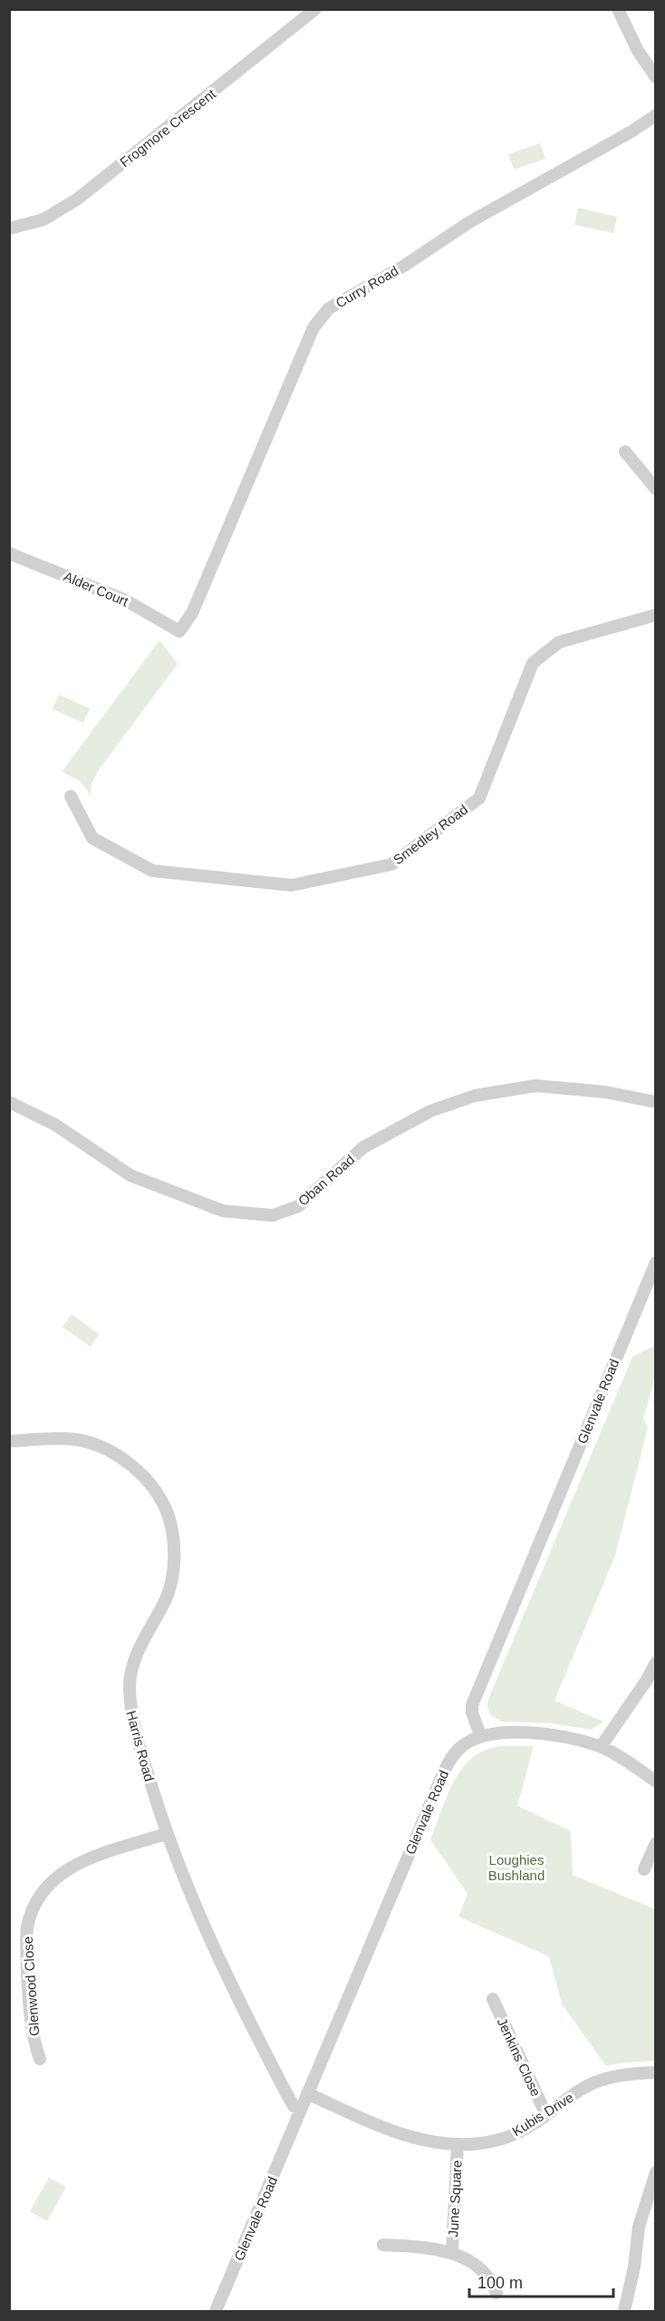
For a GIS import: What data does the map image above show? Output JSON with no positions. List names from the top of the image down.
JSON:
{
  "streets": {
    "street": [
      "Frogmore Crescent",
      "Curry Road",
      "Alder Court",
      "Smedley Road",
      "Oban Road",
      "Glenvale Road",
      "Harris Road",
      "Glenwood Close",
      "Jenkins Close",
      "Kubis Drive",
      "June Square"
    ]
  },
  "crossings": [
    ["Curry Road", "Alder Court"],
    ["Glenvale Road", "Harris Road"],
    ["Glenvale Road", "Kubis Drive"],
    ["Harris Road", "Glenwood Close"],
    ["Jenkins Close", "Kubis Drive"],
    ["Kubis Drive", "June Square"]
  ],
  "parks": ["Loughies Bushland"],
  "scale_bar": "100 m"
}
